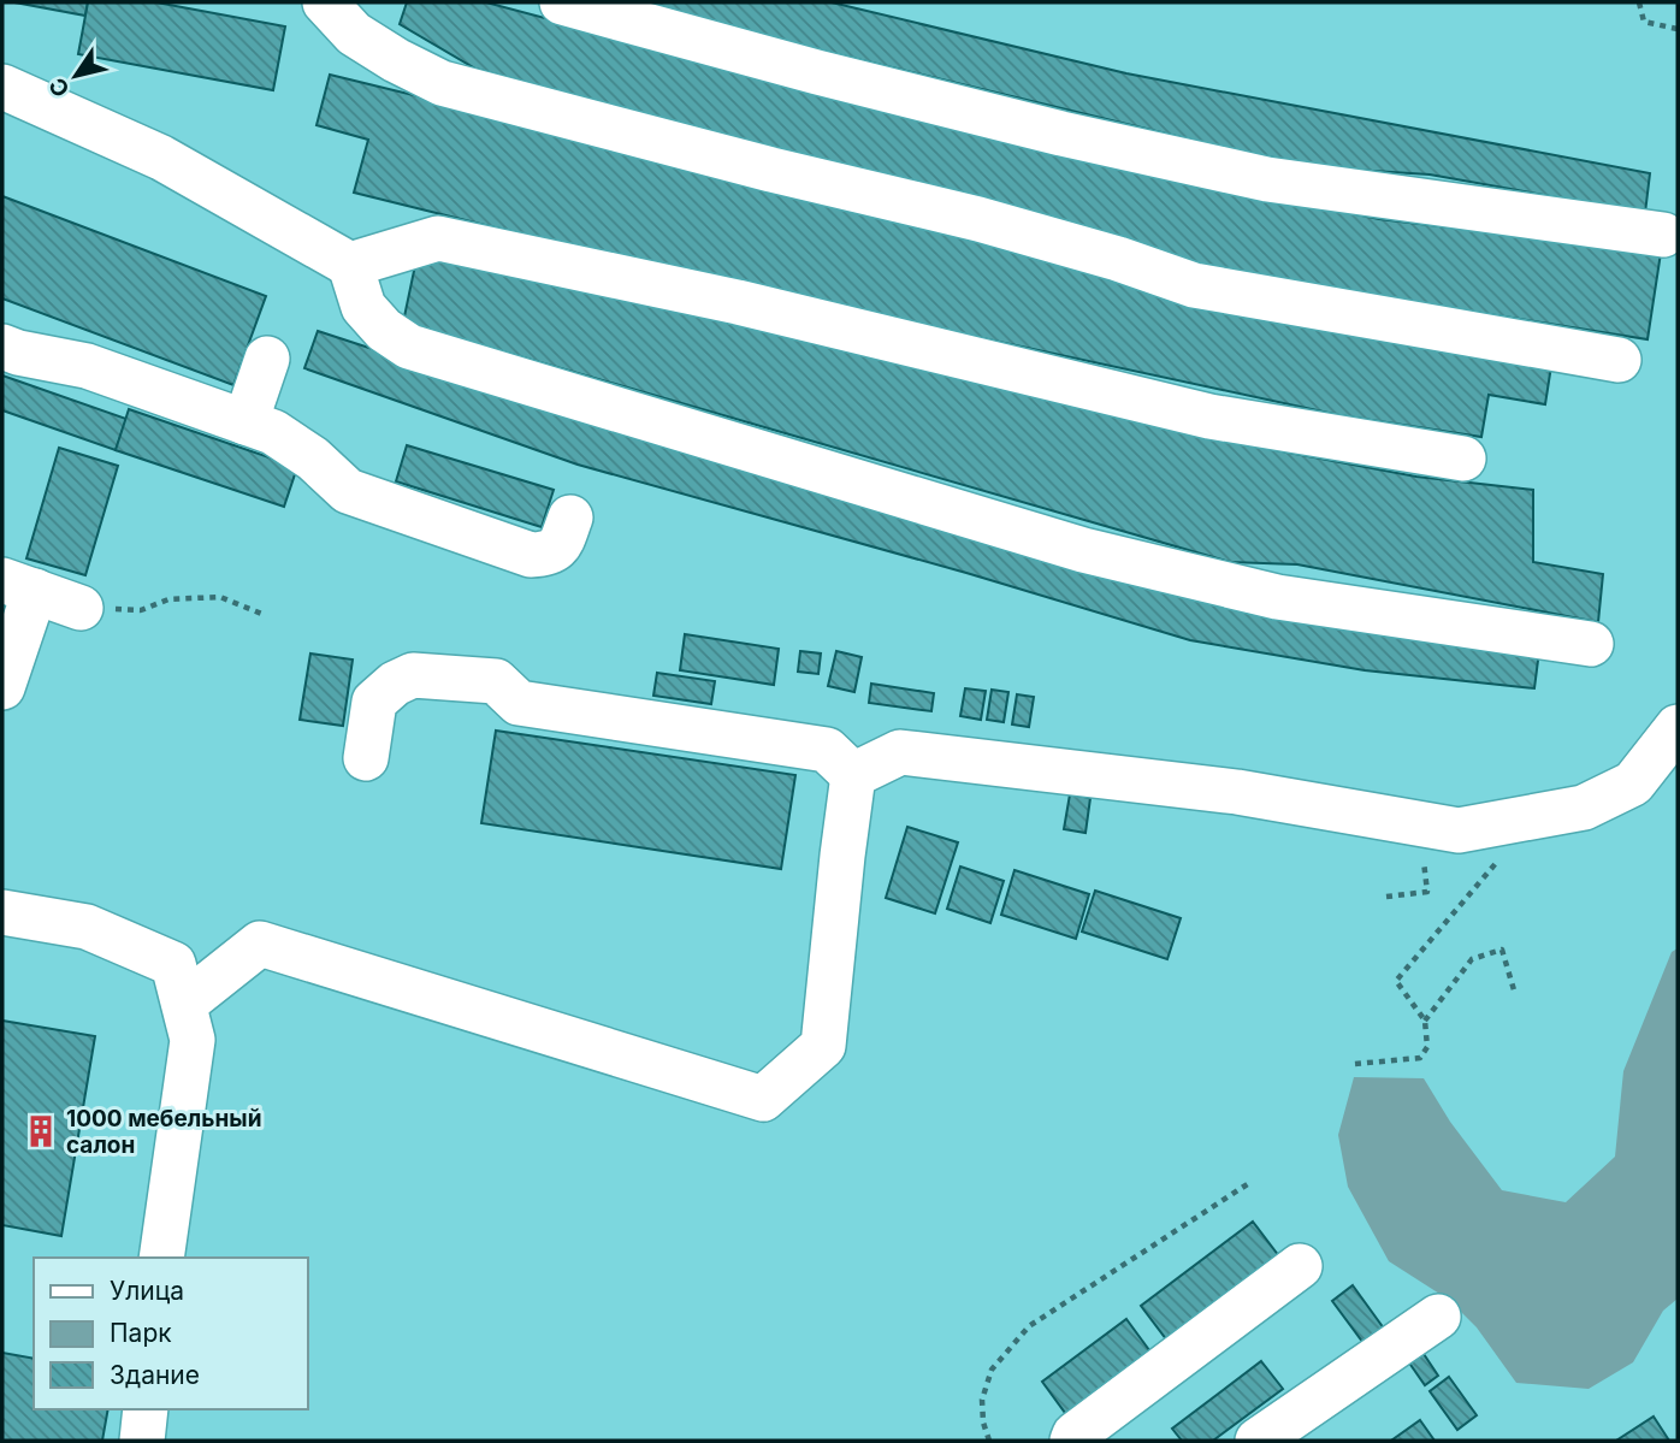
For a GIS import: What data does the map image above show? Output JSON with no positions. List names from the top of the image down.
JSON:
{
  "places": {
    "building": ["1000 мебельный салон"]
  },
  "legend": ["Улица", "Парк", "Здание"],
  "north": "bottom left"
}
